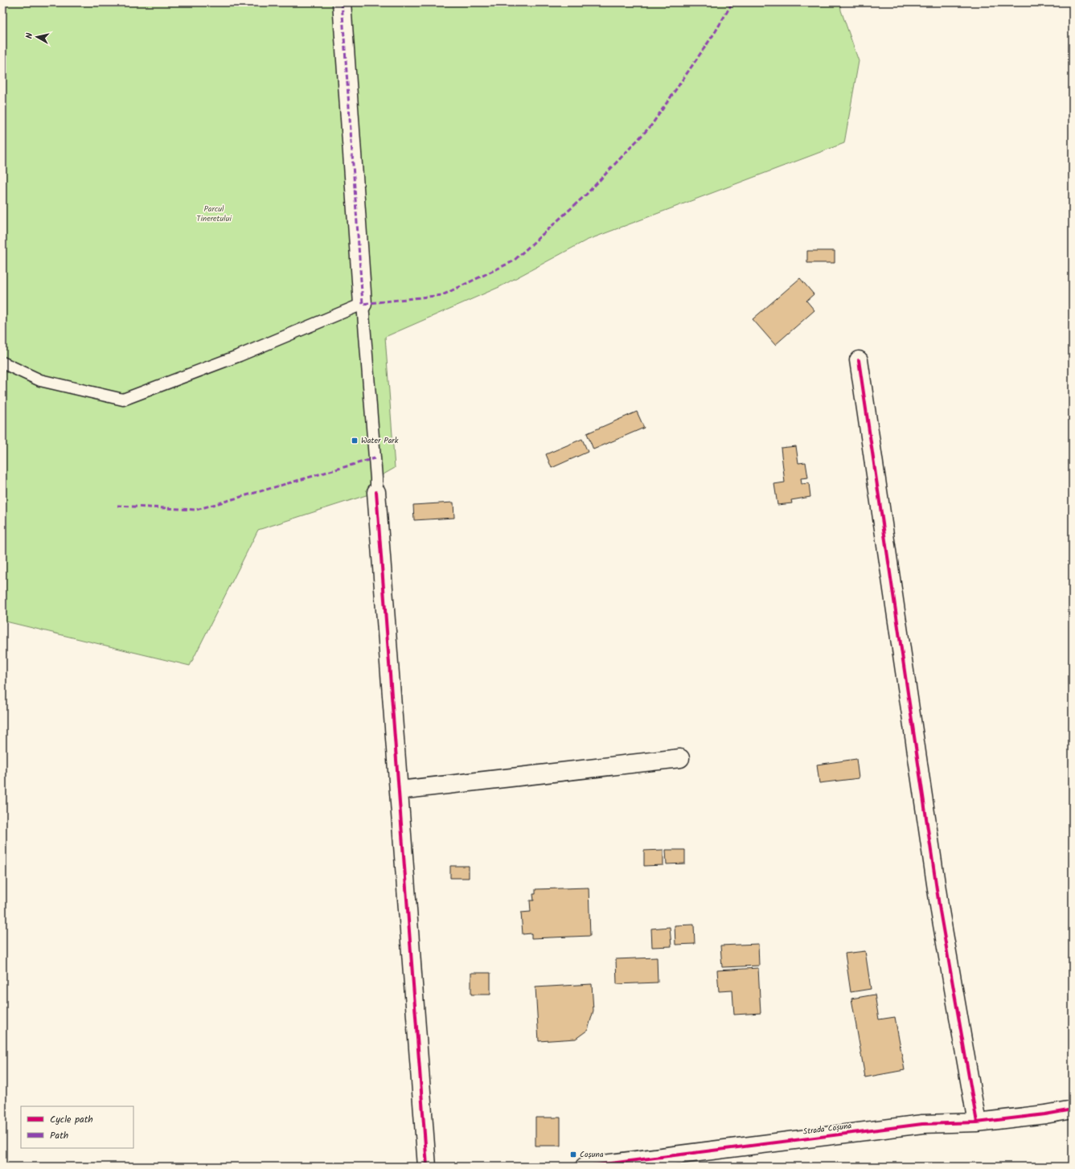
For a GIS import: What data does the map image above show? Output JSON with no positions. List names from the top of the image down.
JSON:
{
  "streets": {
    "street": ["Strada Coșuna"]
  },
  "parks": ["Parcul Tineretului"],
  "places": {
    "transit": ["Water Park", "Coșuna"]
  },
  "legend": ["Cycle path", "Path"],
  "north": "left"
}
